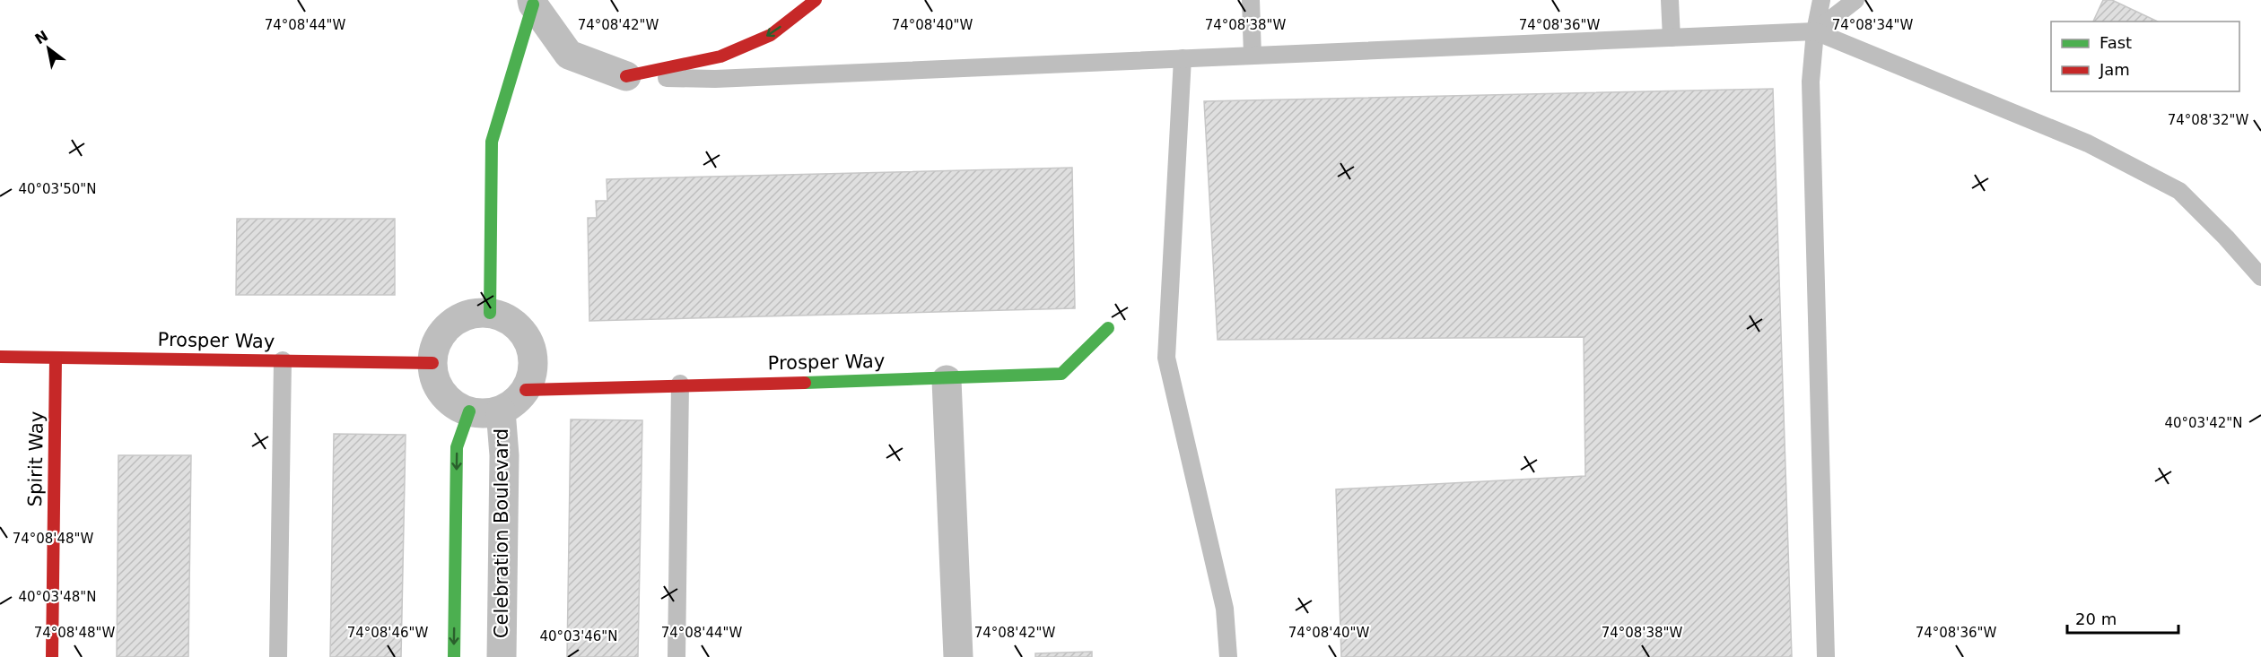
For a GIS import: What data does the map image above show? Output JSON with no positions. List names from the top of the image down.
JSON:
{
  "streets": {
    "street": ["Prosper Way", "Spirit Way", "Celebration Boulevard"]
  },
  "crossings": [
    ["Prosper Way", "Spirit Way"],
    ["Prosper Way", "Celebration Boulevard"]
  ],
  "legend": ["Fast", "Jam"],
  "scale_bar": "20 m",
  "north": "top left",
  "coordinates": [
    "74°08'44\"W",
    "74°08'42\"W",
    "74°08'40\"W",
    "74°08'38\"W",
    "74°08'36\"W",
    "74°08'34\"W",
    "74°08'32\"W",
    "40°03'50\"N",
    "40°03'42\"N",
    "74°08'48\"W",
    "40°03'48\"N",
    "74°08'46\"W",
    "40°03'46\"N"
  ]
}
